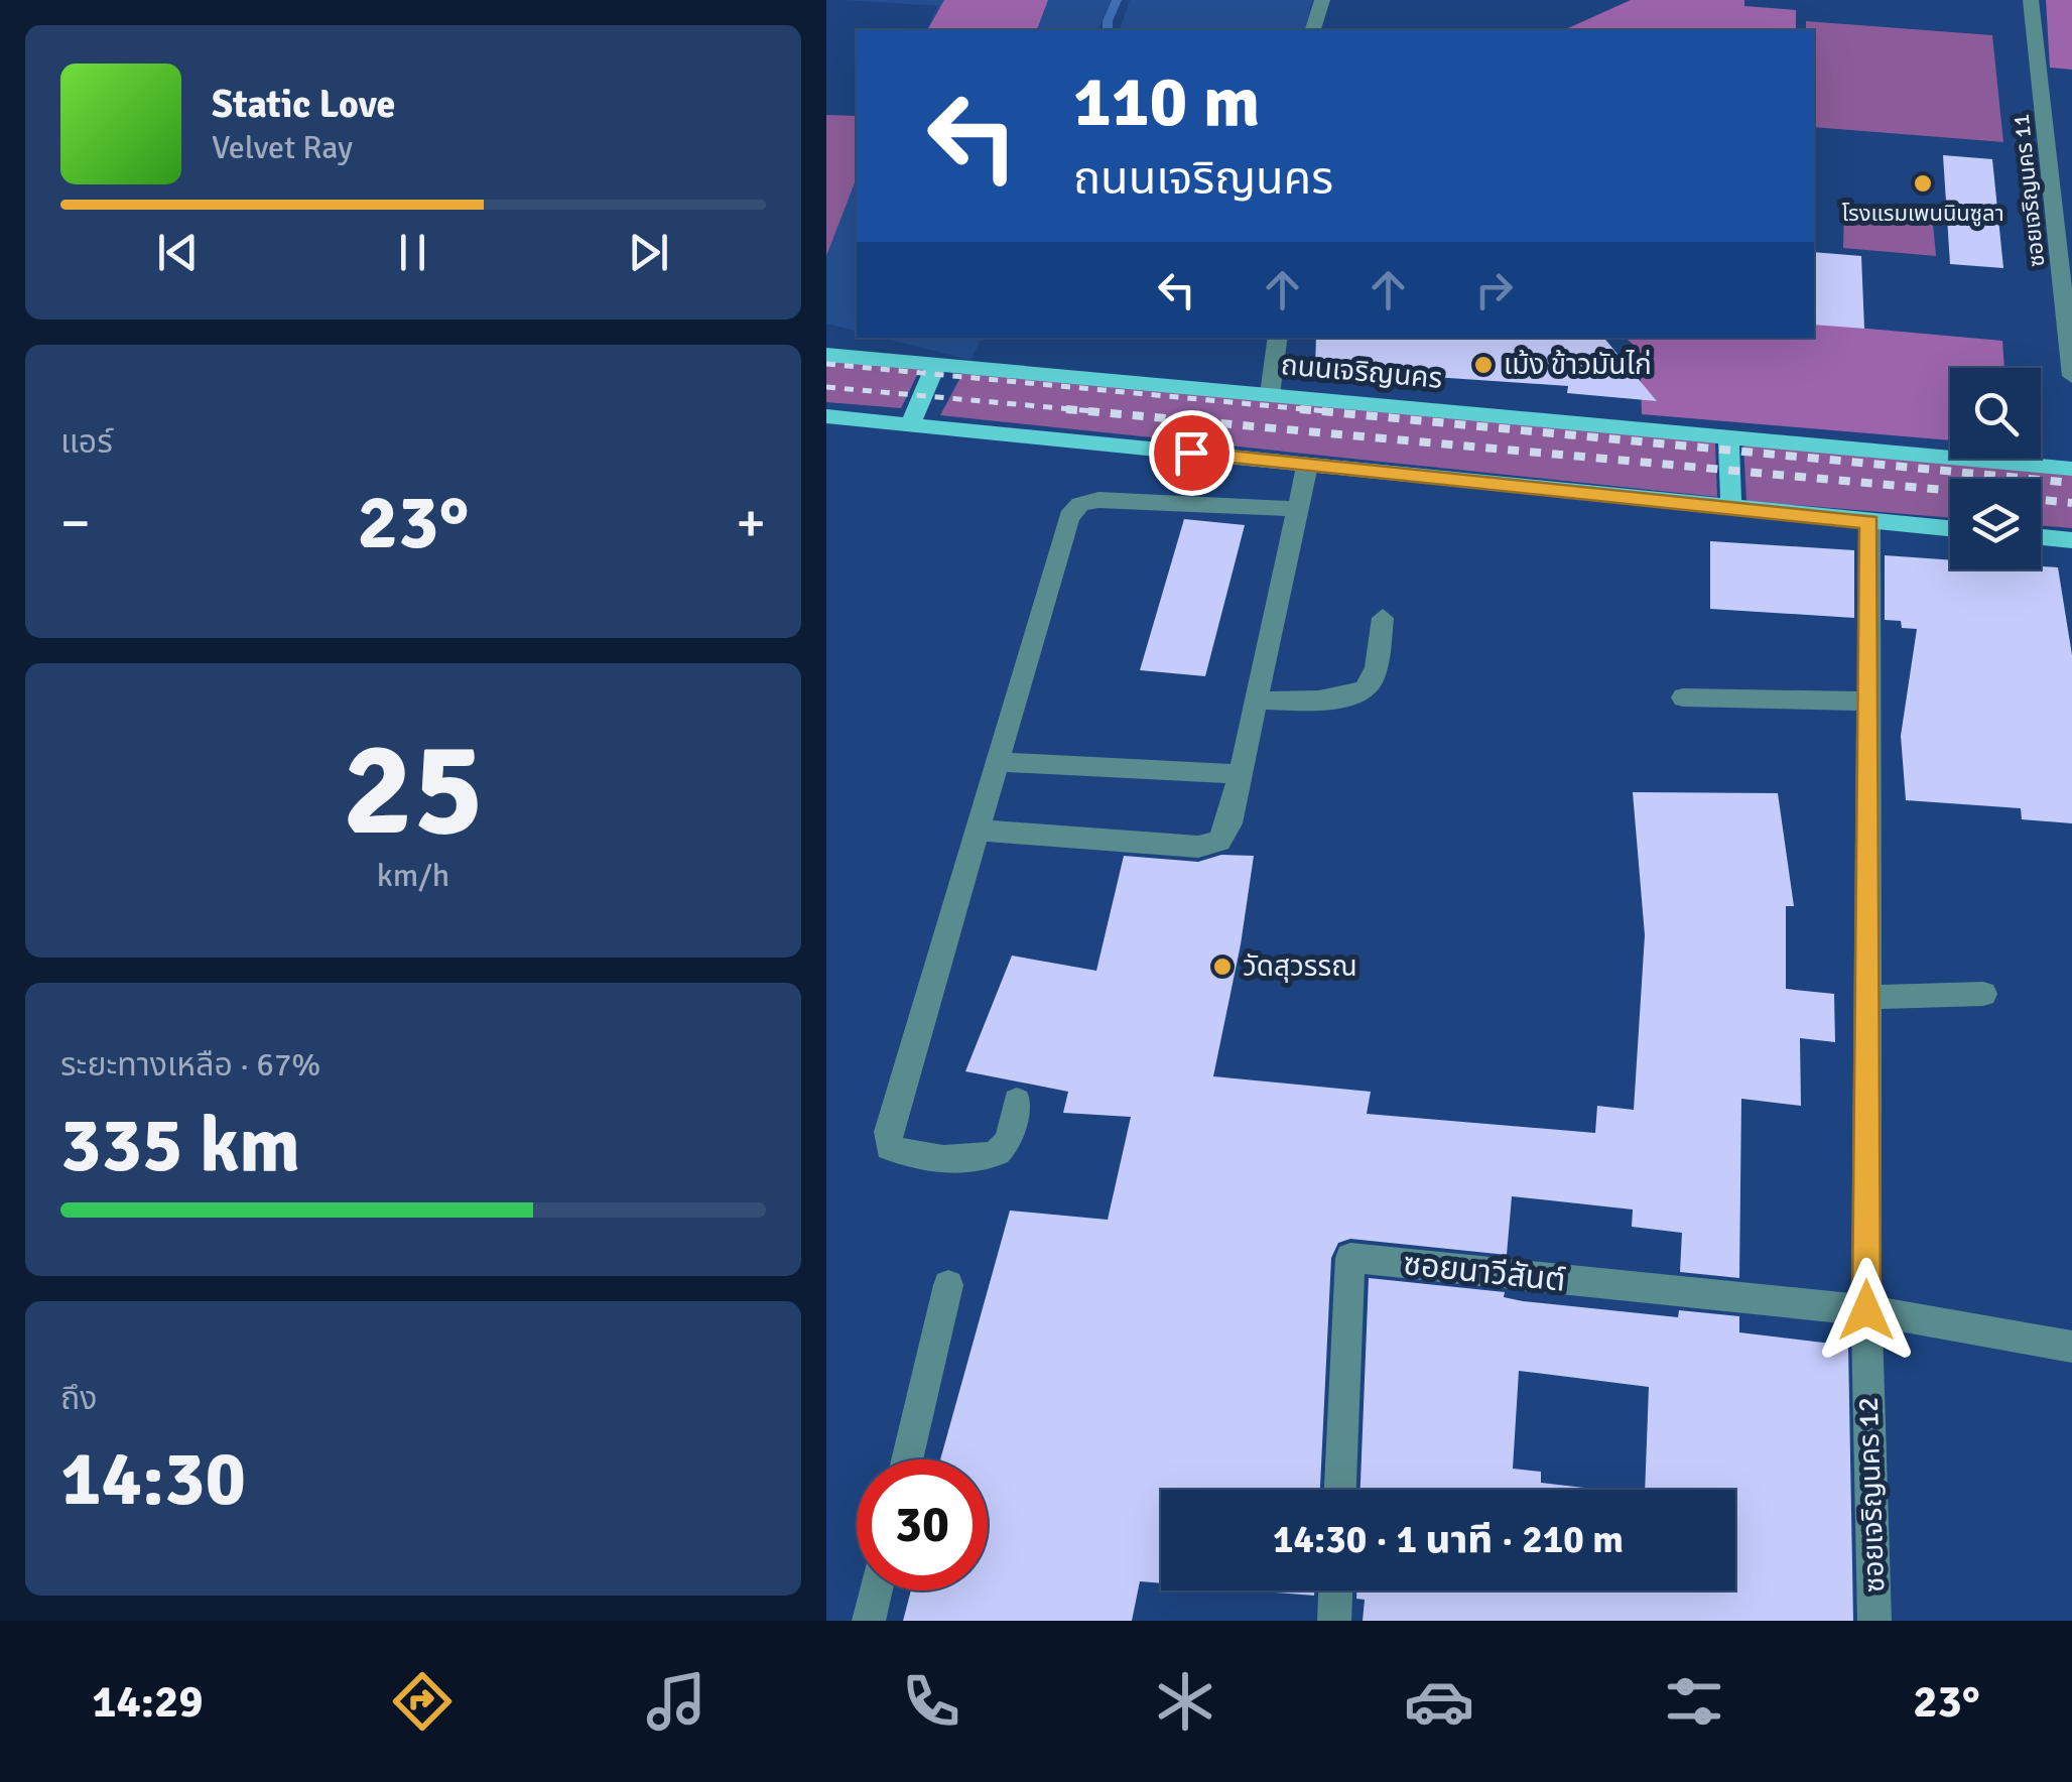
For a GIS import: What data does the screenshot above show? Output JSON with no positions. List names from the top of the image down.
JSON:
{
  "streets": {
    "main road": ["ถนนเจริญนคร"],
    "street": ["ซอยเจริญนคร 11", "ซอยนาวีสันต์", "ซอยเจริญนคร 12"]
  },
  "crossings": [
    ["ซอยนาวีสันต์", "ซอยเจริญนคร 12"]
  ],
  "places": ["โรงแรมเพนนินซูลา", "เม้ง ข้าวมันไก่", "วัดสุวรรณ"],
  "page": {
    "turn": ["110 m", "ถนนเจริญนคร"],
    "song": ["Static Love", "Velvet Ray"],
    "tile": [
      "แอร์",
      ["25", "km/h"],
      ["ระยะทางเหลือ · 67%", "335 km"],
      ["ถึง", "14:30"]
    ],
    "heat": ["−", "23°", "+"],
    "limit": "30",
    "trip": "14:30 · 1 นาที · 210 m",
    "tabs": ["14:29", "23°"]
  }
}
